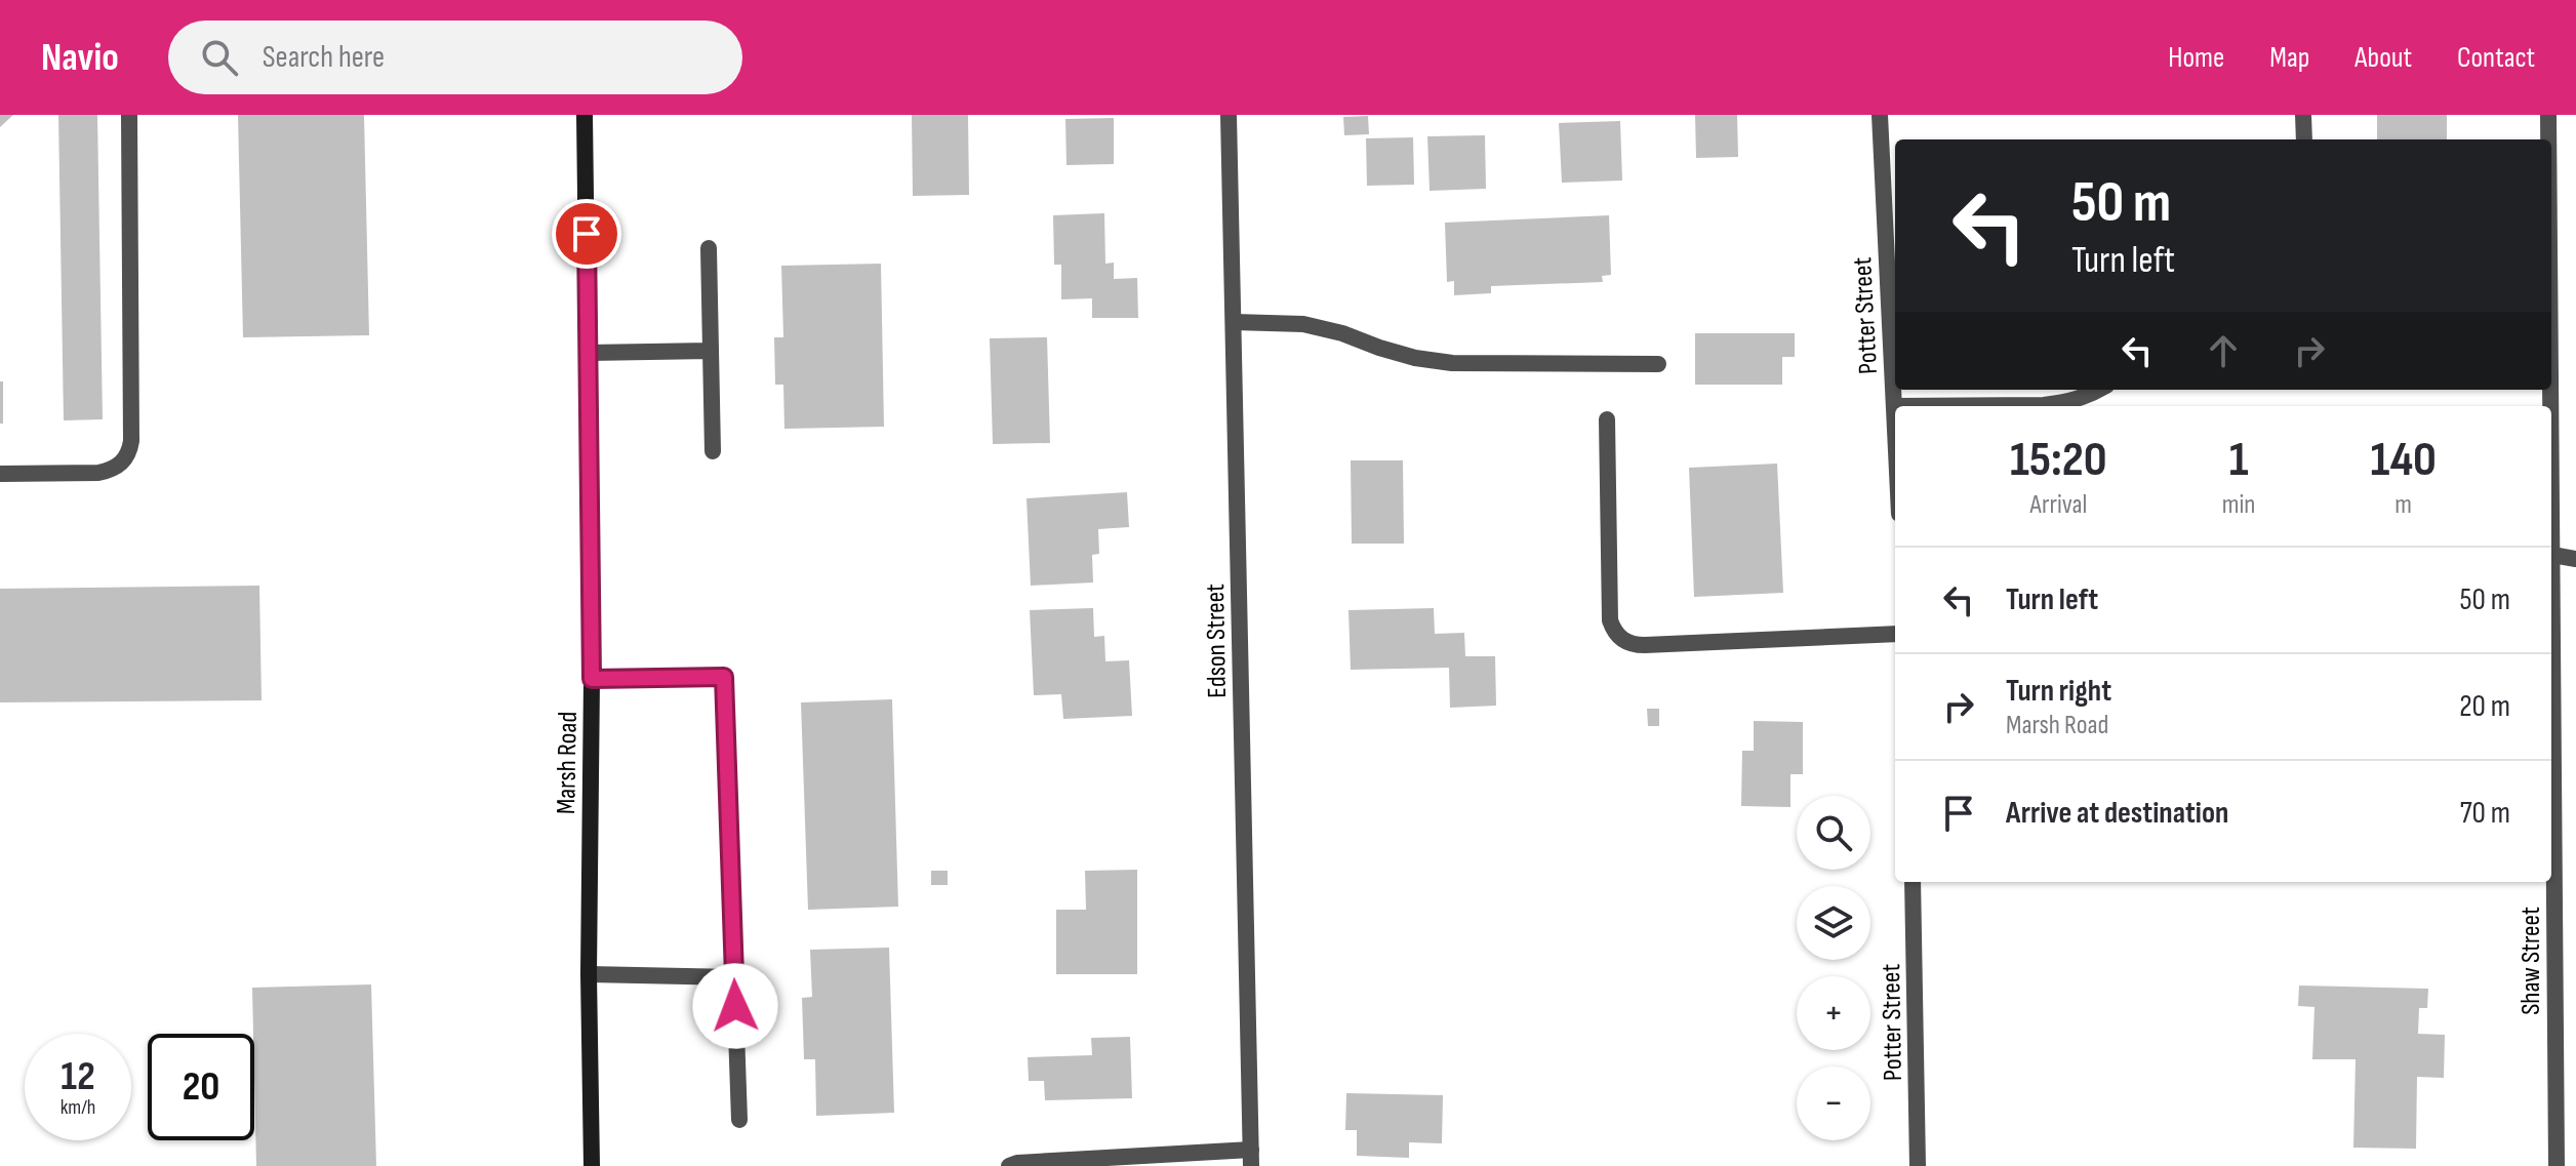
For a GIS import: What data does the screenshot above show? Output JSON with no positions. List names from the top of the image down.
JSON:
{
  "streets": {
    "main road": ["Marsh Road"],
    "street": ["Potter Street", "Edson Street", "Shaw Street"]
  },
  "page": {
    "header": "Navio",
    "search": "Search here",
    "nav": [
      "Home",
      "Map",
      "About",
      "Contact"
    ],
    "turn": ["50 m", "Turn left"],
    "eta": [
      "15:20",
      "Arrival",
      "1",
      "min",
      "140",
      "m"
    ],
    "list": [
      {
        "name": "Turn left",
        "value": "50 m"
      },
      {
        "name": "Turn right",
        "note": "Marsh Road",
        "value": "20 m"
      },
      {
        "name": "Arrive at destination",
        "value": "70 m"
      }
    ],
    "map_buttons": ["+", "−"],
    "speed": "12 km/h",
    "limit": "20"
  }
}
